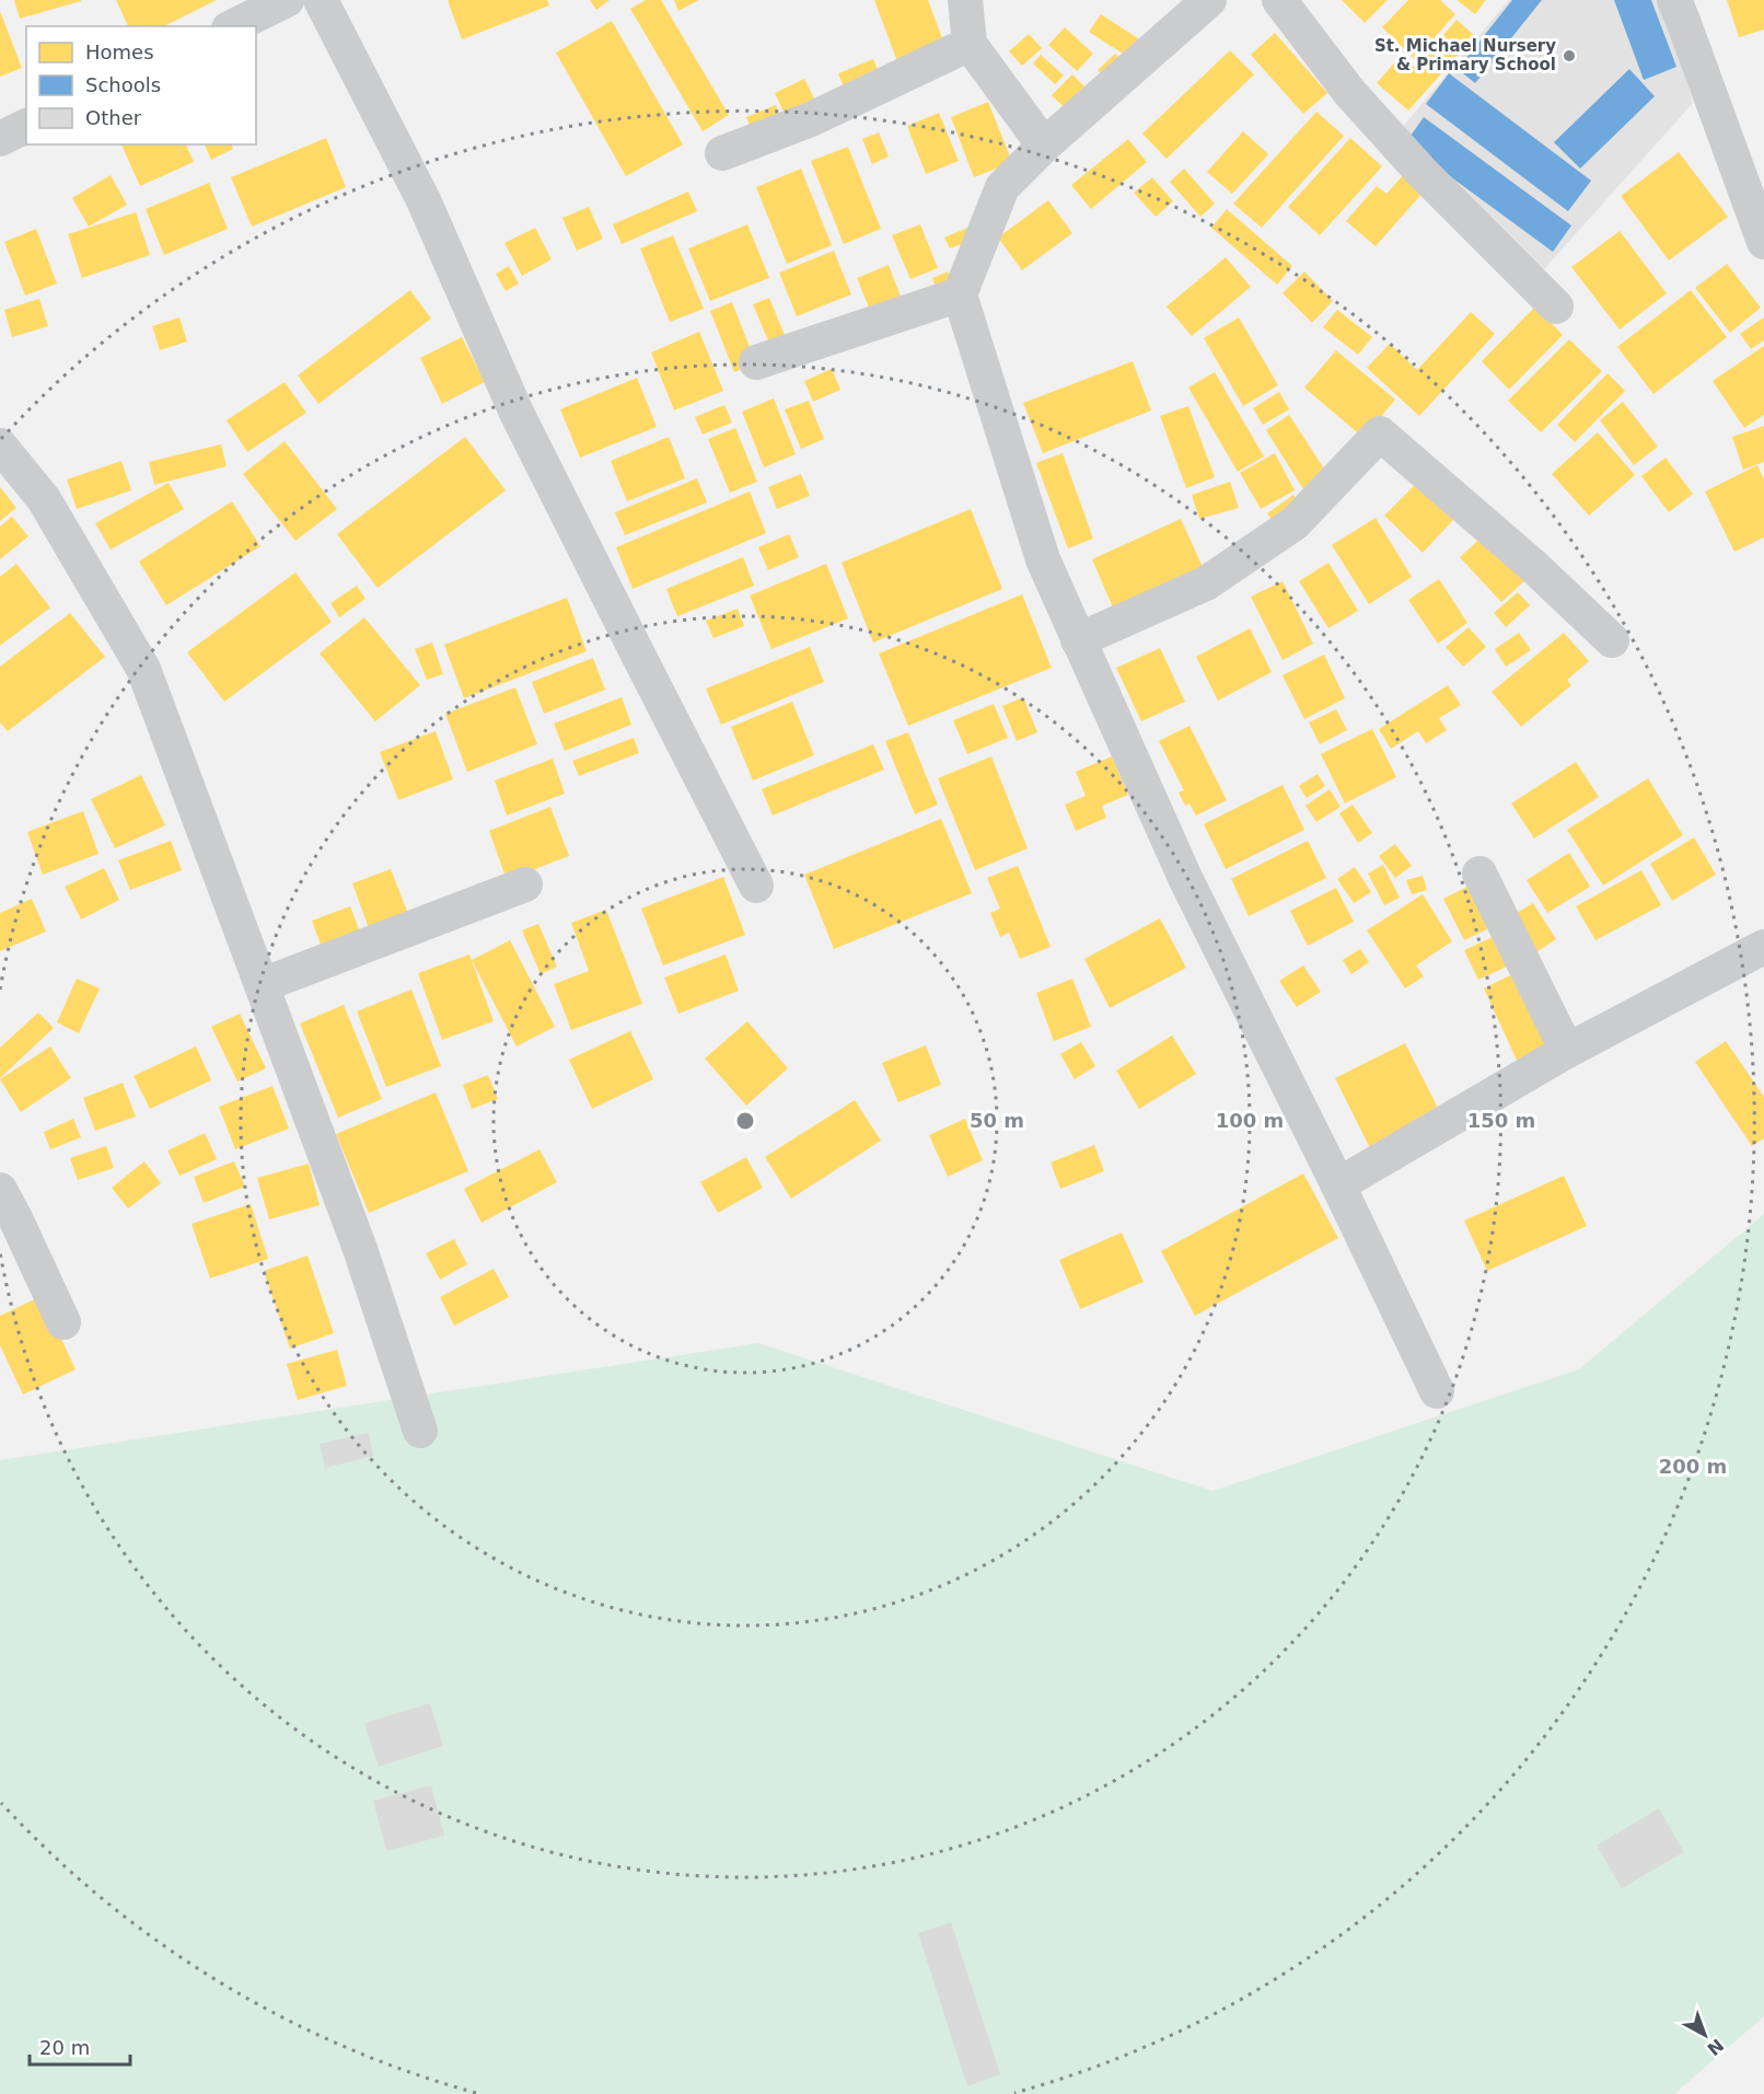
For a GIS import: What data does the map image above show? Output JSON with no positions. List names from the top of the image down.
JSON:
{
  "places": ["St. Michael Nursery & Primary School"],
  "legend": ["Homes", "Schools", "Other"],
  "scale_bar": "20 m",
  "north": "bottom right",
  "rings": [
    "50 m",
    "100 m",
    "150 m",
    "200 m"
  ]
}
